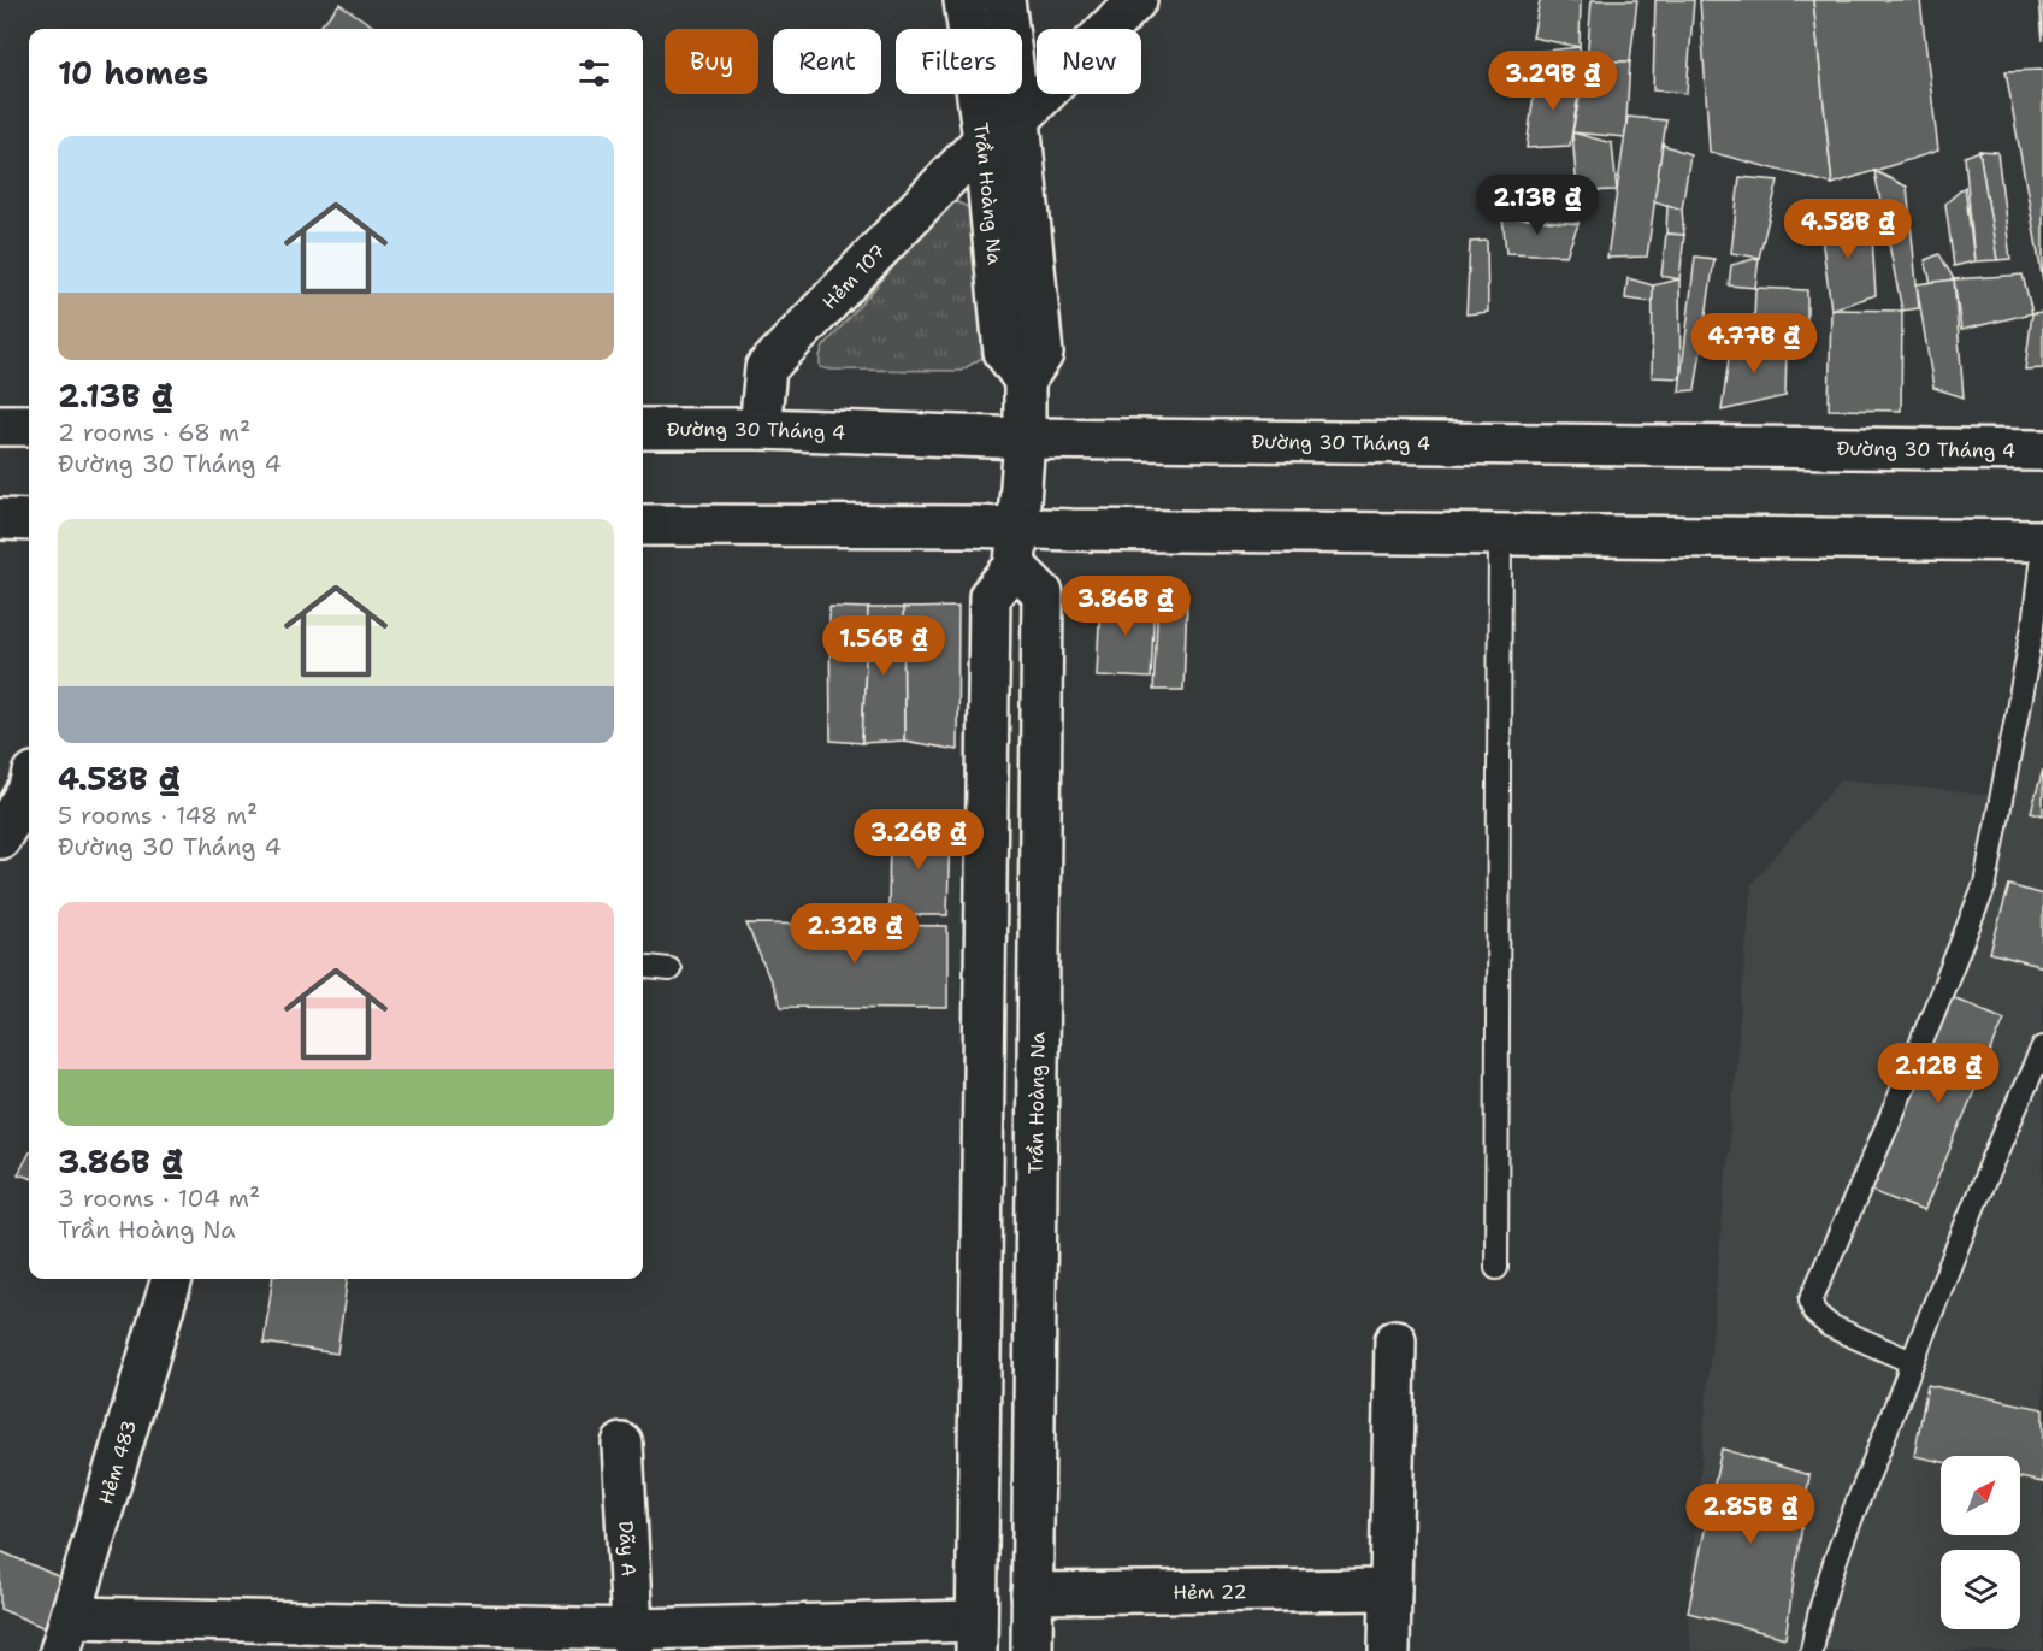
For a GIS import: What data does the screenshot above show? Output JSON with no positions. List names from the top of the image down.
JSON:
{
  "streets": {
    "main road": [
      "Trần Hoàng Na",
      "Hẻm 107",
      "Đường 30 Tháng 4",
      "Hẻm 483",
      "Dãy A",
      "Hẻm 22"
    ]
  },
  "crossings": [
    ["Trần Hoàng Na", "Hẻm 107"],
    ["Trần Hoàng Na", "Hẻm 22"],
    ["Hẻm 107", "Đường 30 Tháng 4"]
  ],
  "north": "top right",
  "page": {
    "chip": [
      "Buy",
      "Rent",
      "Filters",
      "New"
    ],
    "heading": "10 homes",
    "price": [
      "3.29B ₫",
      "2.13B ₫",
      "4.58B ₫",
      "4.77B ₫",
      "3.86B ₫",
      "1.56B ₫",
      "3.26B ₫",
      "2.32B ₫",
      "2.12B ₫",
      "2.85B ₫"
    ],
    "list": [
      {
        "name": "2.13B ₫",
        "note": "2 rooms · 68 m² · Đường 30 Tháng 4"
      },
      {
        "name": "4.58B ₫",
        "note": "5 rooms · 148 m² · Đường 30 Tháng 4"
      },
      {
        "name": "3.86B ₫",
        "note": "3 rooms · 104 m² · Trần Hoàng Na"
      }
    ]
  }
}
